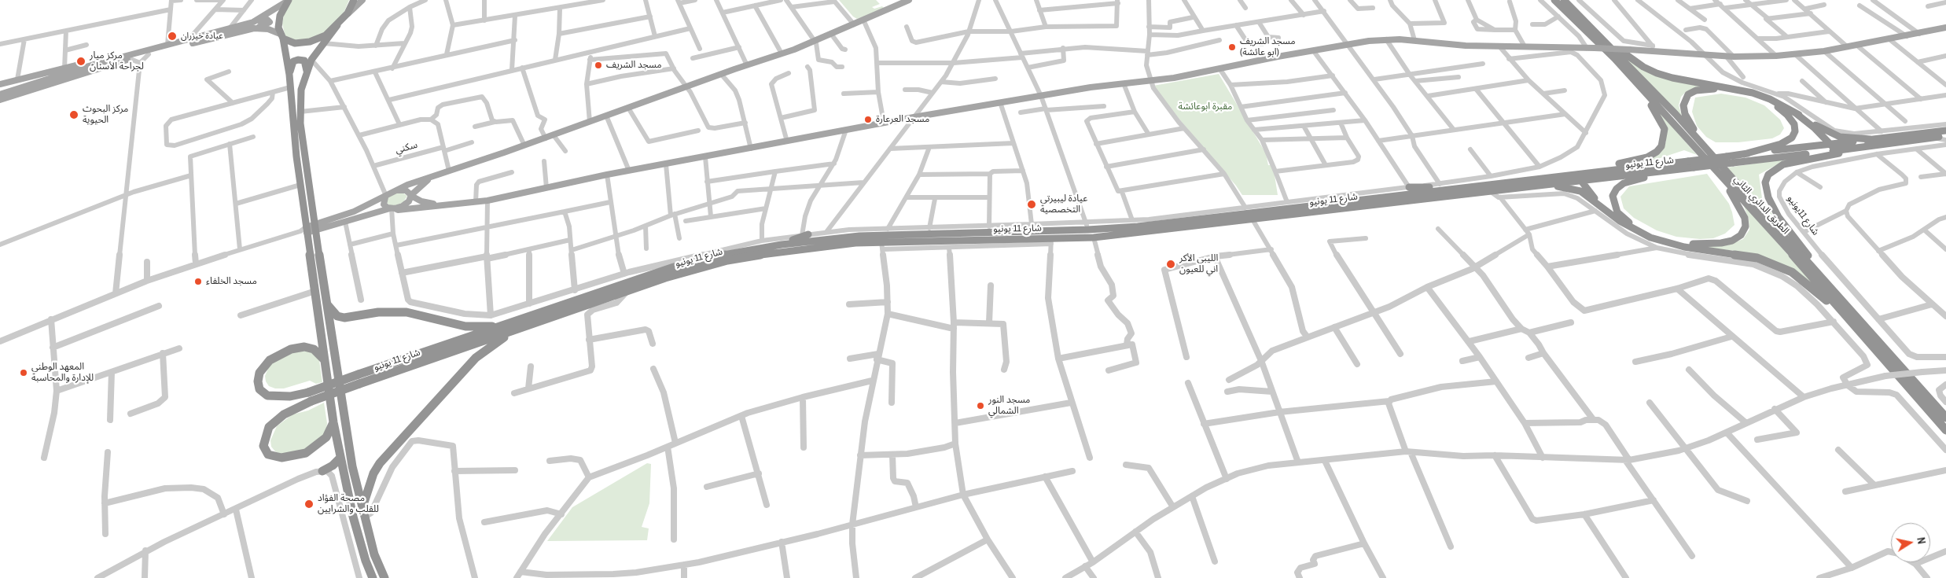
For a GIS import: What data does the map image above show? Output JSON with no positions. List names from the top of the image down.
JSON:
{
  "streets": {
    "highway": ["شارع 11 يونيو", "الطريق الدائري الثاني"],
    "street": ["سكني", "شارع 11يونيو"]
  },
  "parks": ["مقبرة ابوعائشة"],
  "places": [
    "عيادة خيزران",
    "مسجد الشريف (ابو عائشة)",
    "مركز ميار لجراحة الأسنان",
    "مسجد الشريف",
    "مركز البحوث الحيوية",
    "مسجد العرعارة",
    "عيادة ليبيرتي التخصصية",
    "الليبي الأكر اني للعيون",
    "مسجد الخلفاء",
    "المعهد الوطني للإدارة والمحاسبة",
    "مسجد النور الشمالي",
    "مصحة الفؤاد للقلب والشرايين"
  ],
  "north": "right"
}
